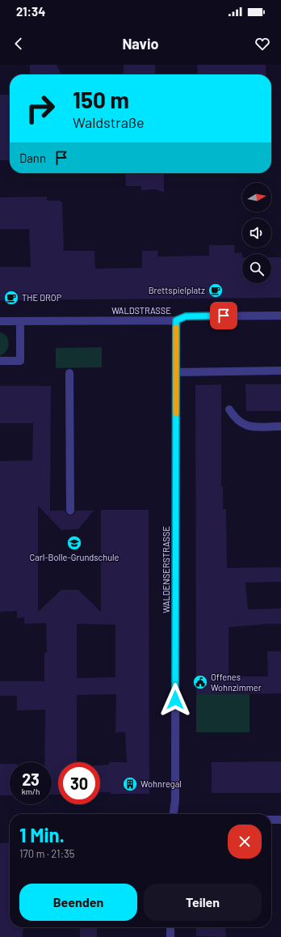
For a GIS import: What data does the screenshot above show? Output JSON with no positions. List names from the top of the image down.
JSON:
{
  "streets": {
    "street": ["WALDSTRASSE", "WALDENSERSTRASSE"]
  },
  "crossings": [
    ["WALDSTRASSE", "WALDENSERSTRASSE"]
  ],
  "places": {
    "cafe": ["Brettspielplatz", "THE DROP"],
    "school or university": ["Carl-Bolle-Grundschule"],
    "public building": ["Offenes Wohnzimmer"],
    "building": ["Wohnregal"]
  },
  "north": "right",
  "page": {
    "status": "21:34",
    "header": "Navio",
    "turn": ["150 m", "Waldstraße"],
    "then": "Dann",
    "speed": "23 km/h",
    "limit": "30",
    "heading": ["1 Min.", "170 m · 21:35"],
    "buttons": ["Beenden", "Teilen"]
  }
}
